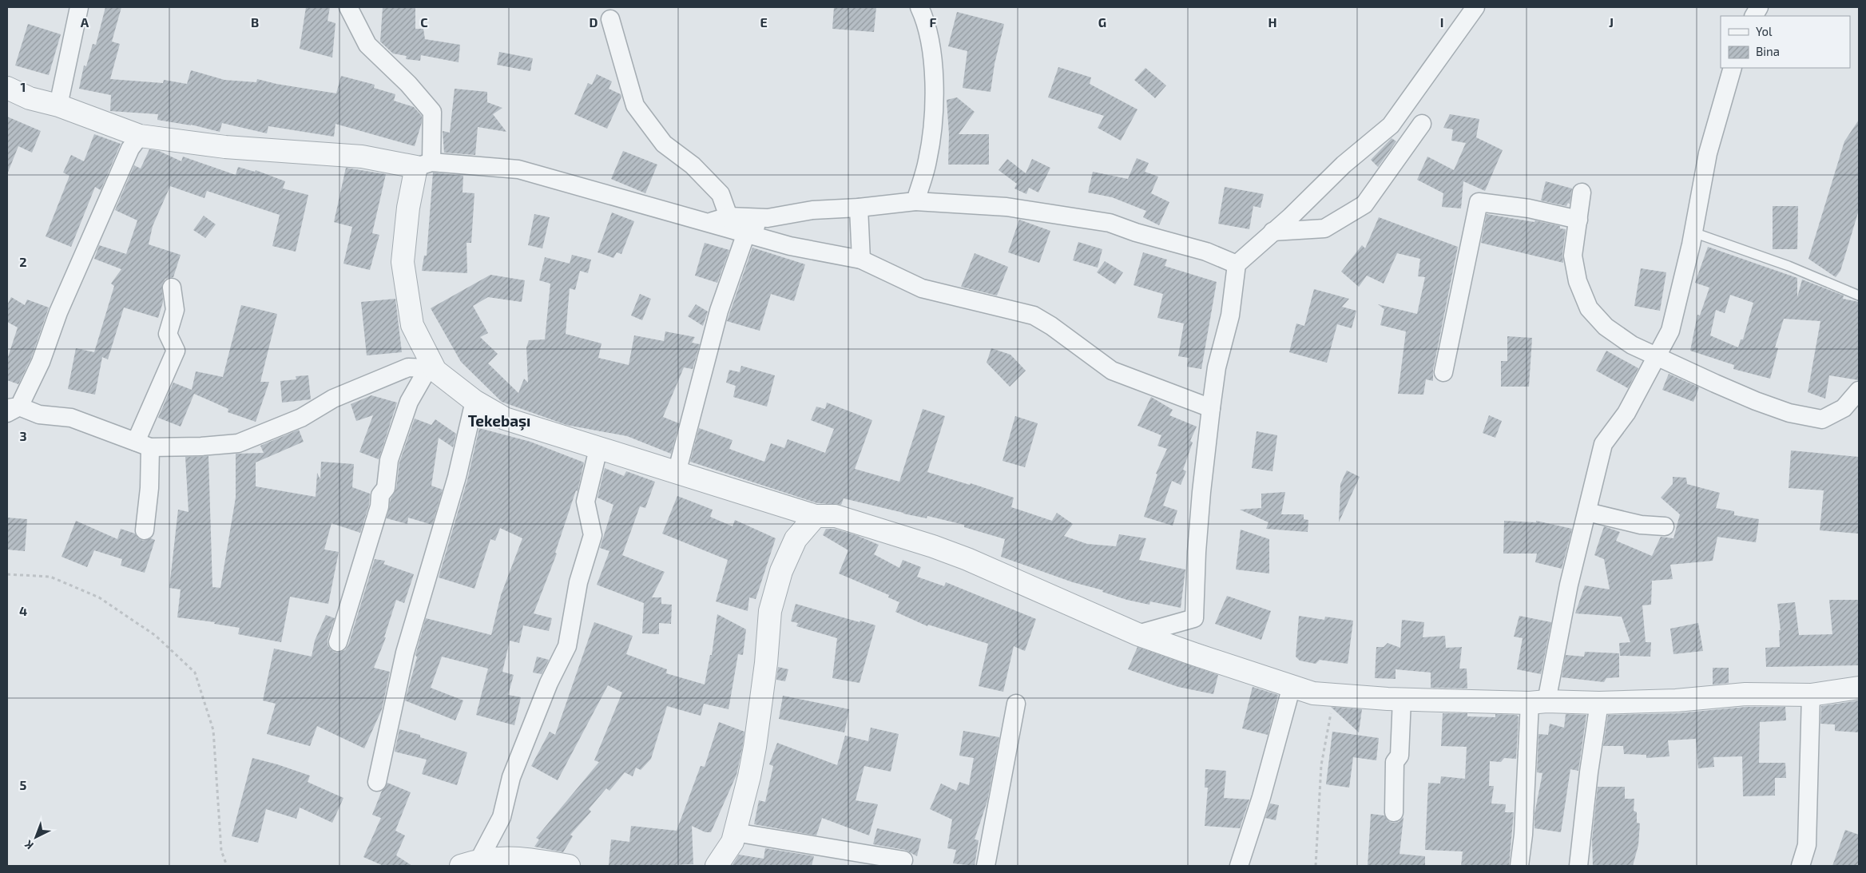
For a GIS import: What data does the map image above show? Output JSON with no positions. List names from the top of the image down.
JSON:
{
  "districts": ["Tekebaşı"],
  "legend": ["Yol", "Bina"],
  "north": "bottom left",
  "grid": {
    "columns": [
      "A",
      "B",
      "C",
      "D",
      "E",
      "F",
      "G",
      "H",
      "I",
      "J"
    ],
    "rows": [
      "1",
      "2",
      "3",
      "4",
      "5"
    ]
  }
}
